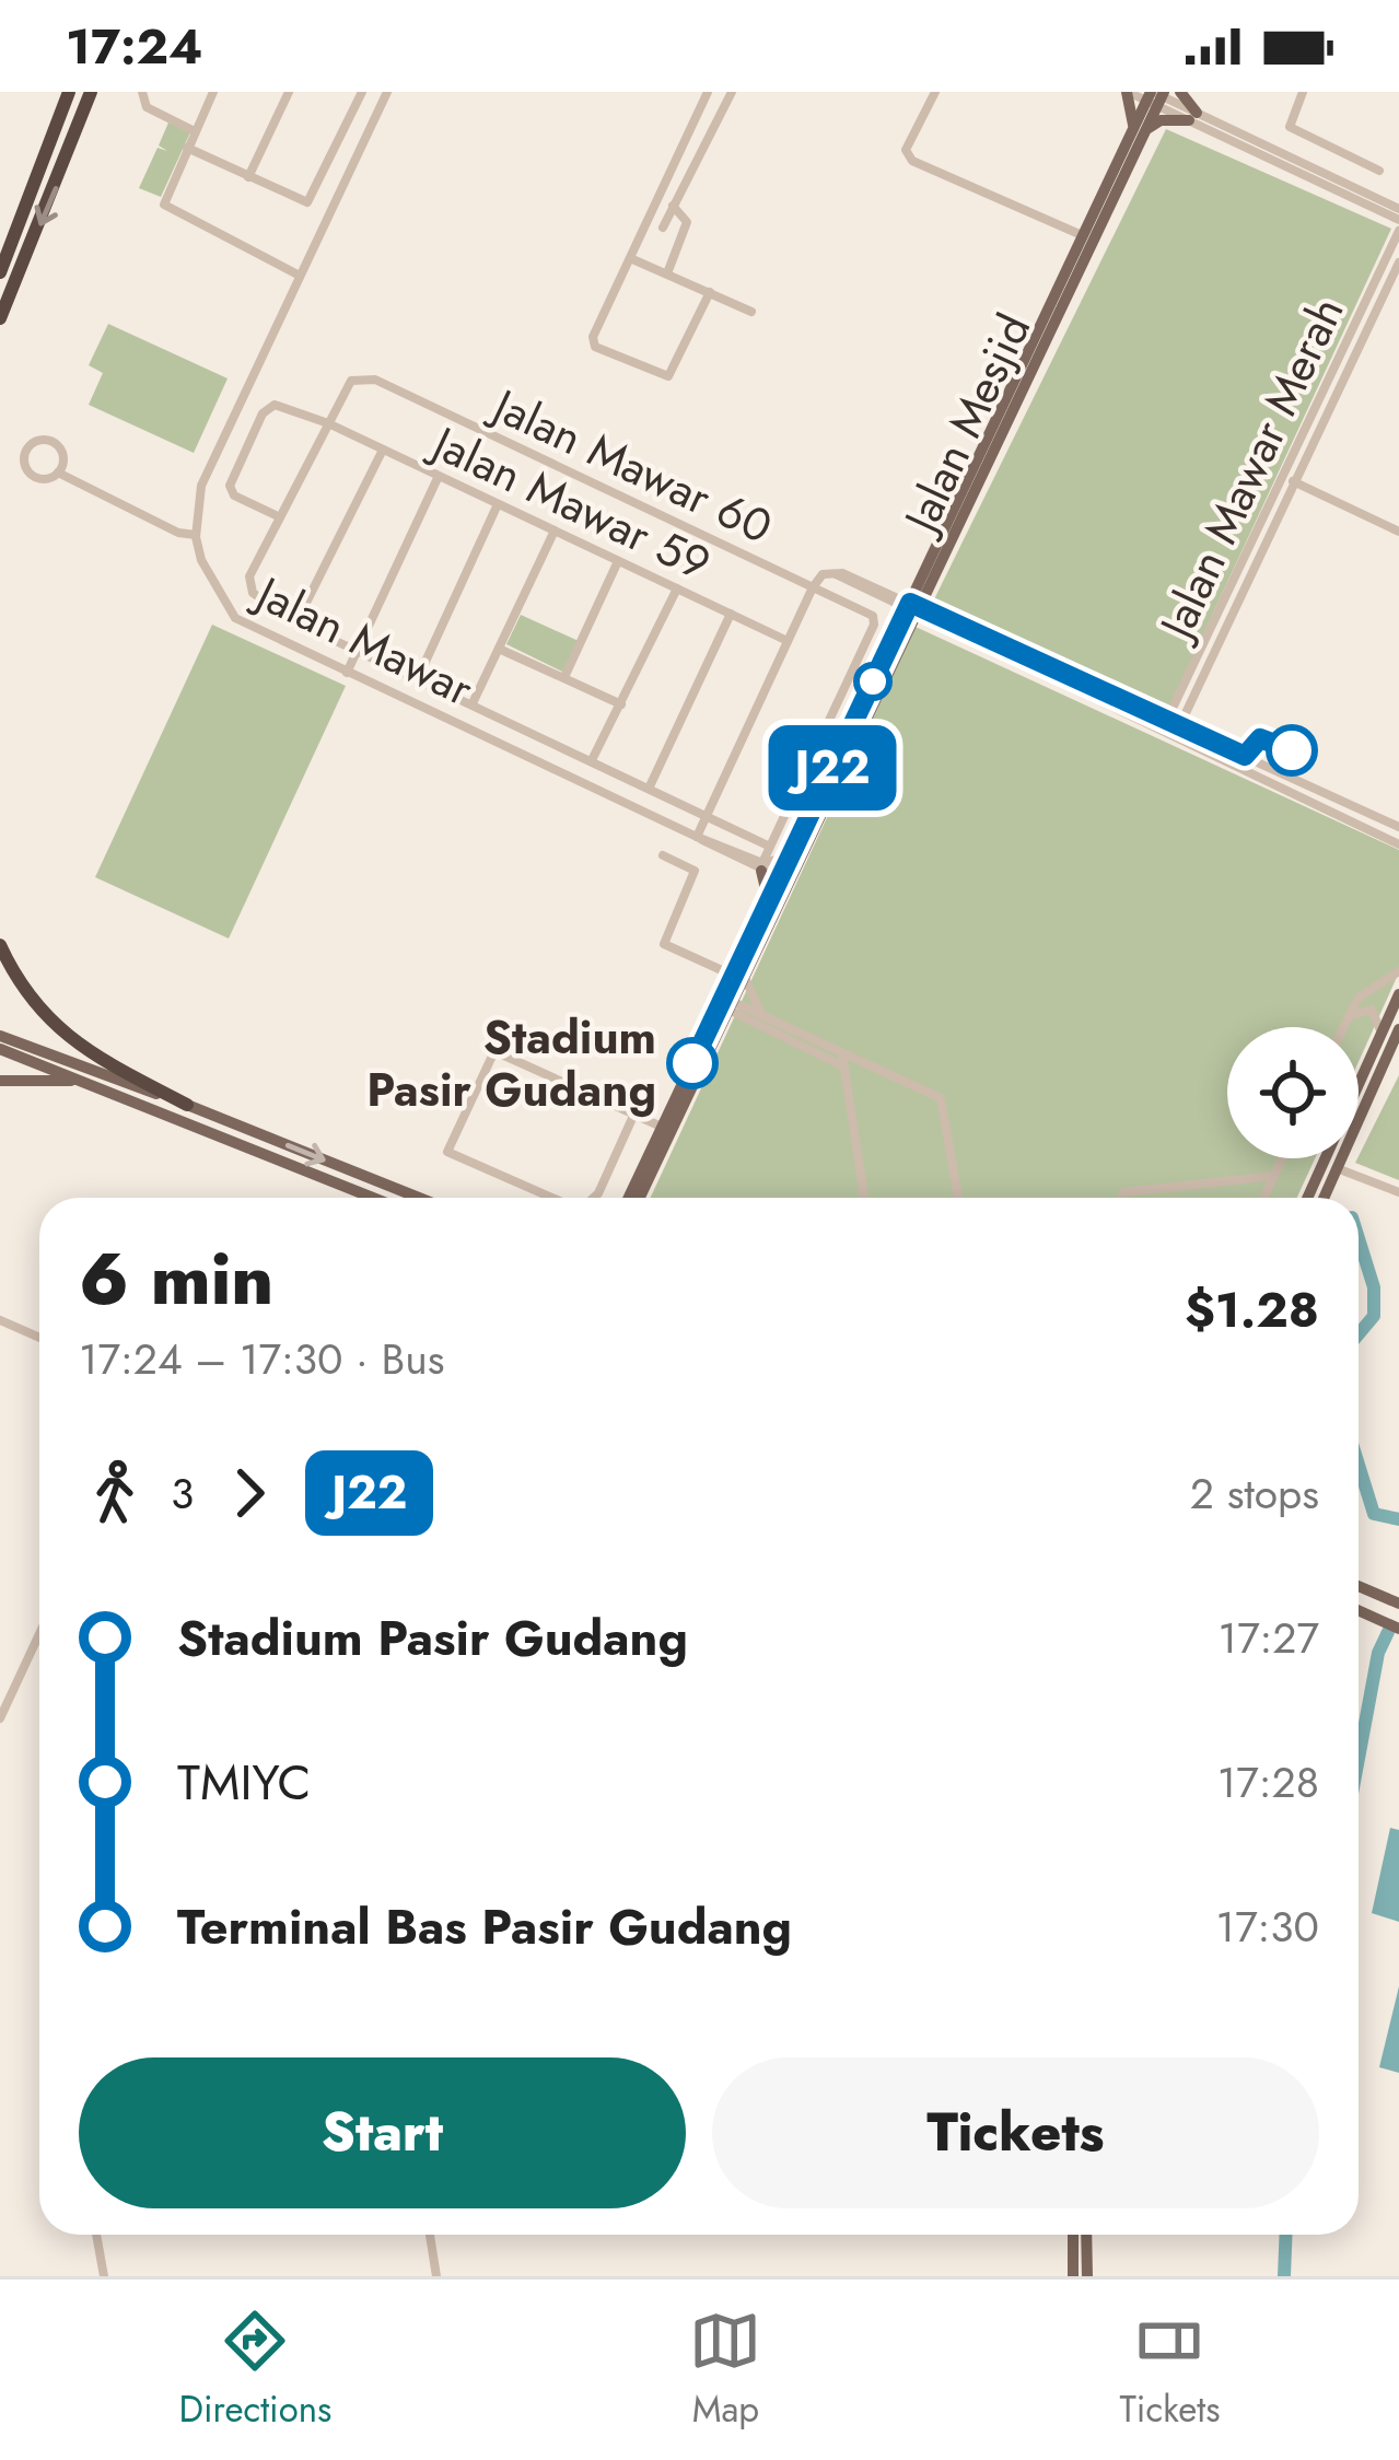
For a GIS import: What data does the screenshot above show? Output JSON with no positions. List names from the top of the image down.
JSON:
{
  "streets": {
    "main road": ["Jalan Mesjid"],
    "street": [
      "Jalan Mawar 60",
      "Jalan Mawar Merah",
      "Jalan Mawar 59",
      "Jalan Mawar"
    ]
  },
  "crossings": [
    ["Jalan Mesjid", "Jalan Mawar"],
    ["Jalan Mawar 60", "Jalan Mawar 59"]
  ],
  "places": ["Stadium Pasir Gudang"],
  "lines": ["bus line J22"],
  "page": {
    "status": "17:24",
    "on_map": "J22",
    "heading": ["6 min", "17:24 – 17:30 · Bus", "$1.28"],
    "legs": ["3", "J22", "2 stops"],
    "list": [
      {
        "name": "Stadium Pasir Gudang",
        "value": "17:27"
      },
      {
        "name": "TMIYC",
        "value": "17:28"
      },
      {
        "name": "Terminal Bas Pasir Gudang",
        "value": "17:30"
      }
    ],
    "buttons": ["Start", "Tickets"],
    "tabs": ["Directions", "Map", "Tickets"]
  }
}
